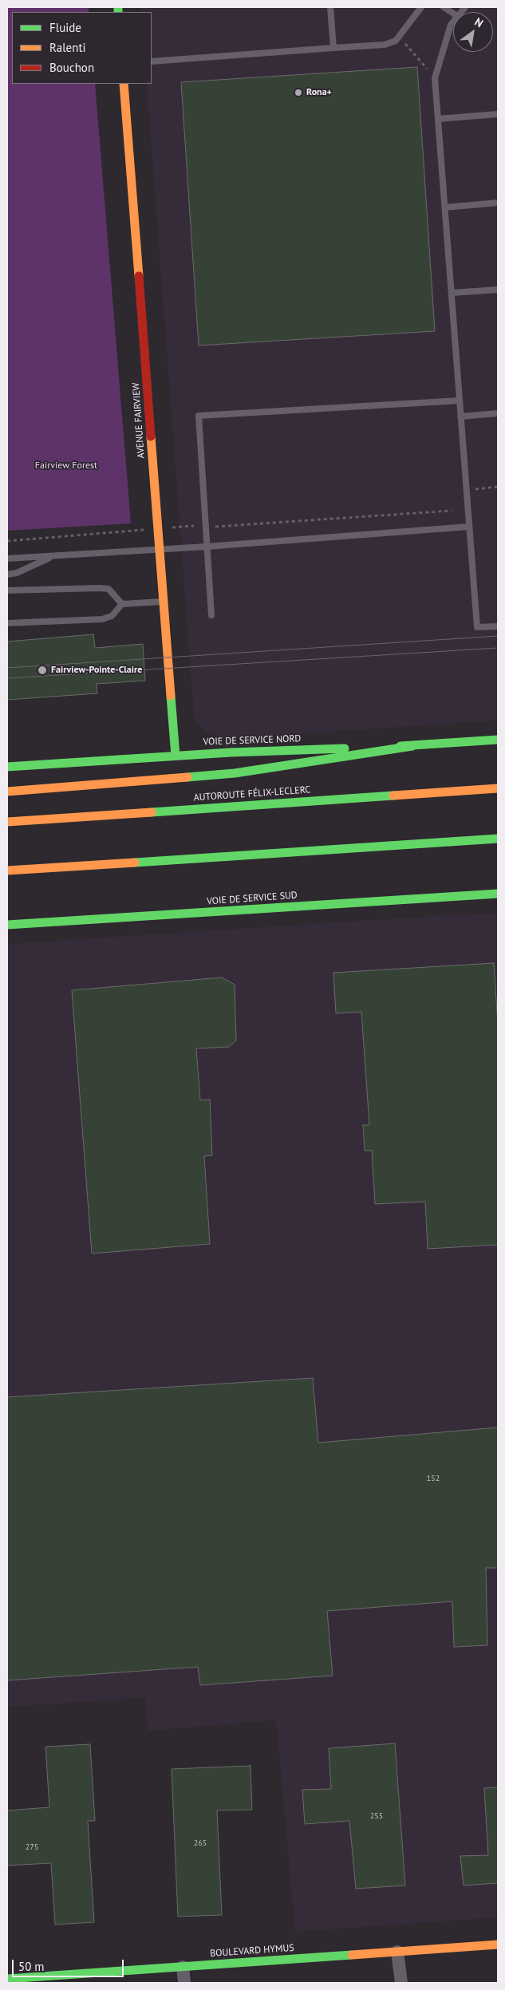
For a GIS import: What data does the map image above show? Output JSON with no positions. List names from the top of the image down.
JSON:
{
  "streets": {
    "main road": [
      "AVENUE FAIRVIEW",
      "VOIE DE SERVICE NORD",
      "AUTOROUTE FÉLIX-LECLERC",
      "VOIE DE SERVICE SUD",
      "BOULEVARD HYMUS"
    ]
  },
  "crossings": [
    ["AVENUE FAIRVIEW", "VOIE DE SERVICE NORD"]
  ],
  "parks": ["Fairview Forest"],
  "places": ["Rona+", "Fairview-Pointe-Claire"],
  "house_numbers": [
    "152",
    "255",
    "265",
    "275"
  ],
  "legend": ["Fluide", "Ralenti", "Bouchon"],
  "scale_bar": "50 m",
  "north": "top right"
}
